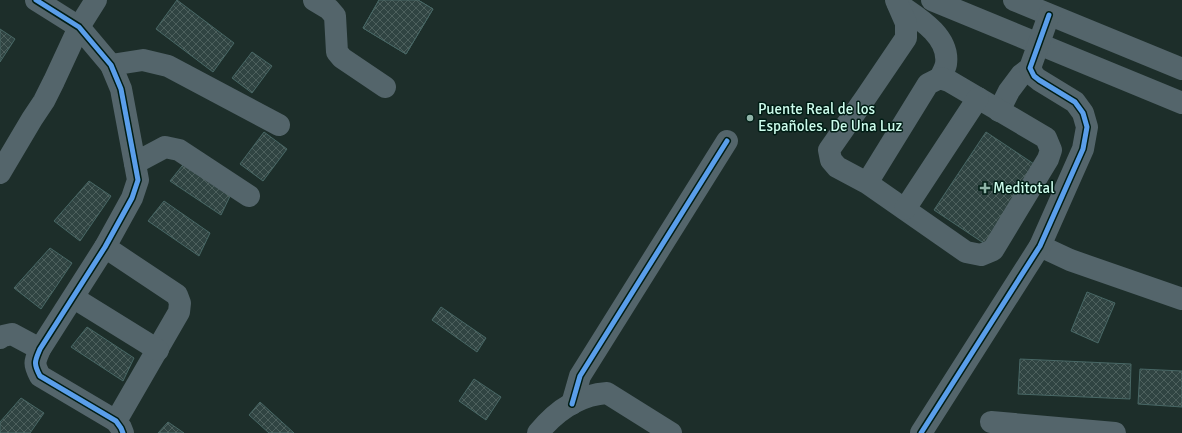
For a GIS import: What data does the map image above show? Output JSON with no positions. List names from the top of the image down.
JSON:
{
  "places": {
    "other": ["Puente Real de los Españoles. De Una Luz"],
    "health": ["Meditotal"]
  }
}
